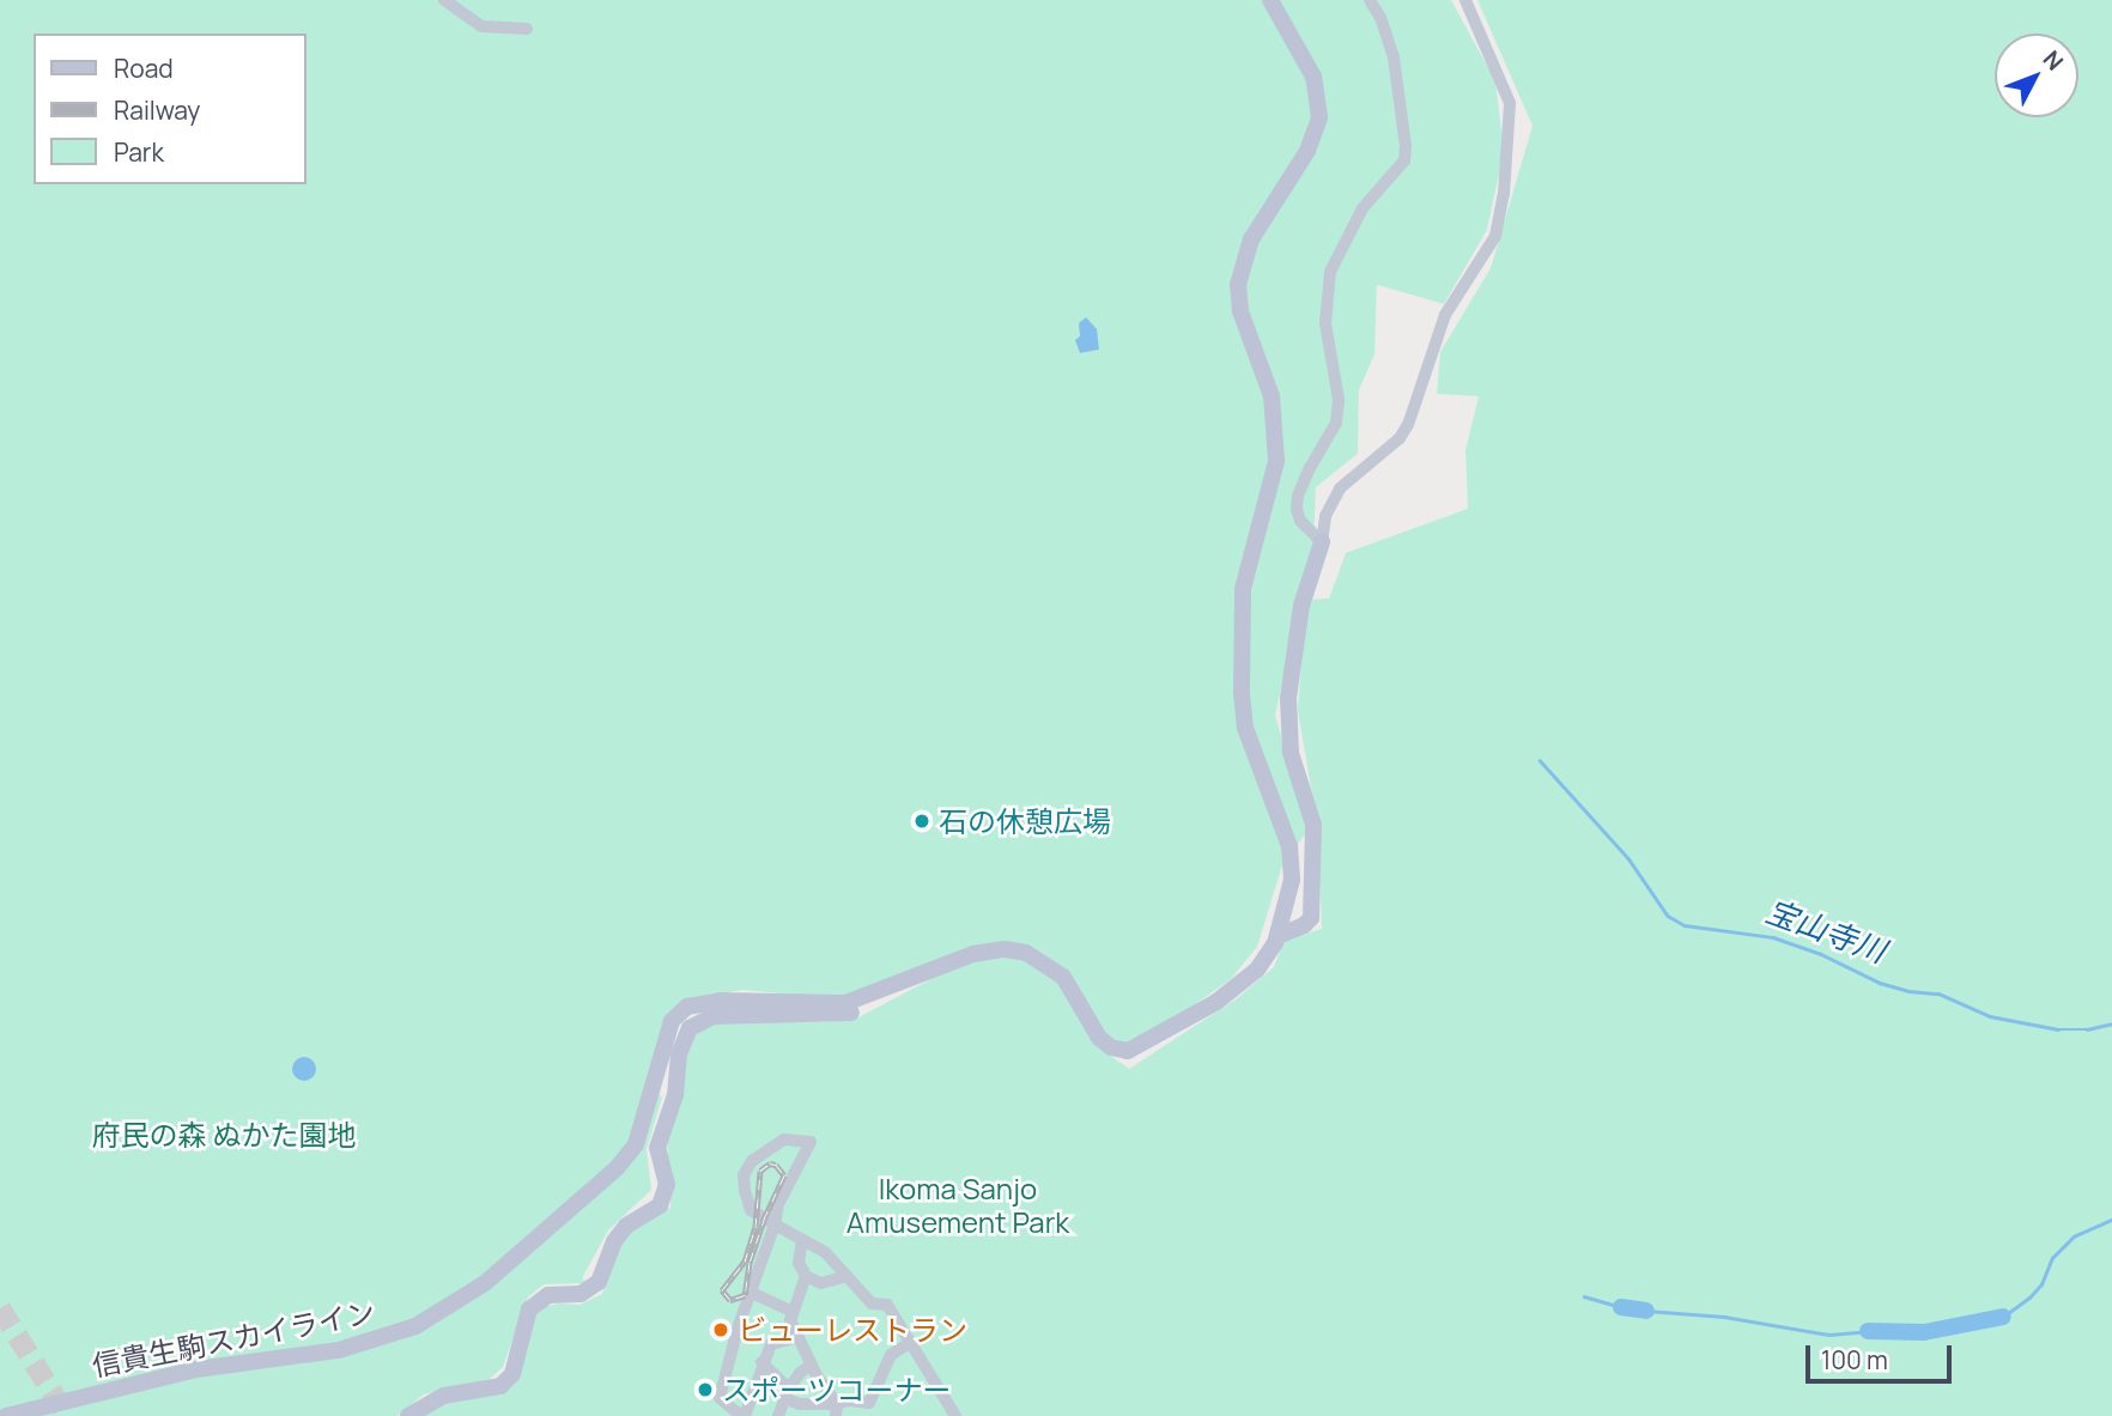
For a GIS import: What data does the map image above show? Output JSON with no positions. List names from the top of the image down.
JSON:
{
  "streets": {
    "street": ["信貴生駒スカイライン"]
  },
  "water": ["宝山寺川"],
  "parks": ["府民の森 ぬかた園地", "Ikoma Sanjo Amusement Park"],
  "places": ["石の休憩広場", "ビューレストラン", "スポーツコーナー"],
  "legend": ["Road", "Railway", "Park"],
  "scale_bar": "100 m",
  "north": "top right"
}
